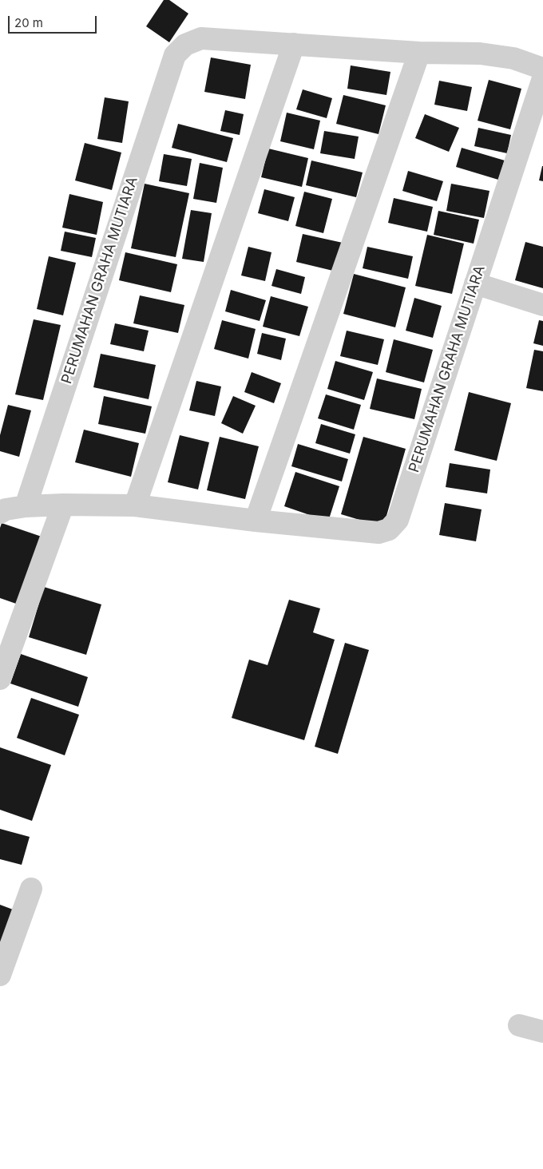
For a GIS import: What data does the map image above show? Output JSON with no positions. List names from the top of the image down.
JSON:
{
  "streets": {
    "street": ["PERUMAHAN GRAHA MUTIARA"]
  },
  "scale_bar": "20 m"
}
